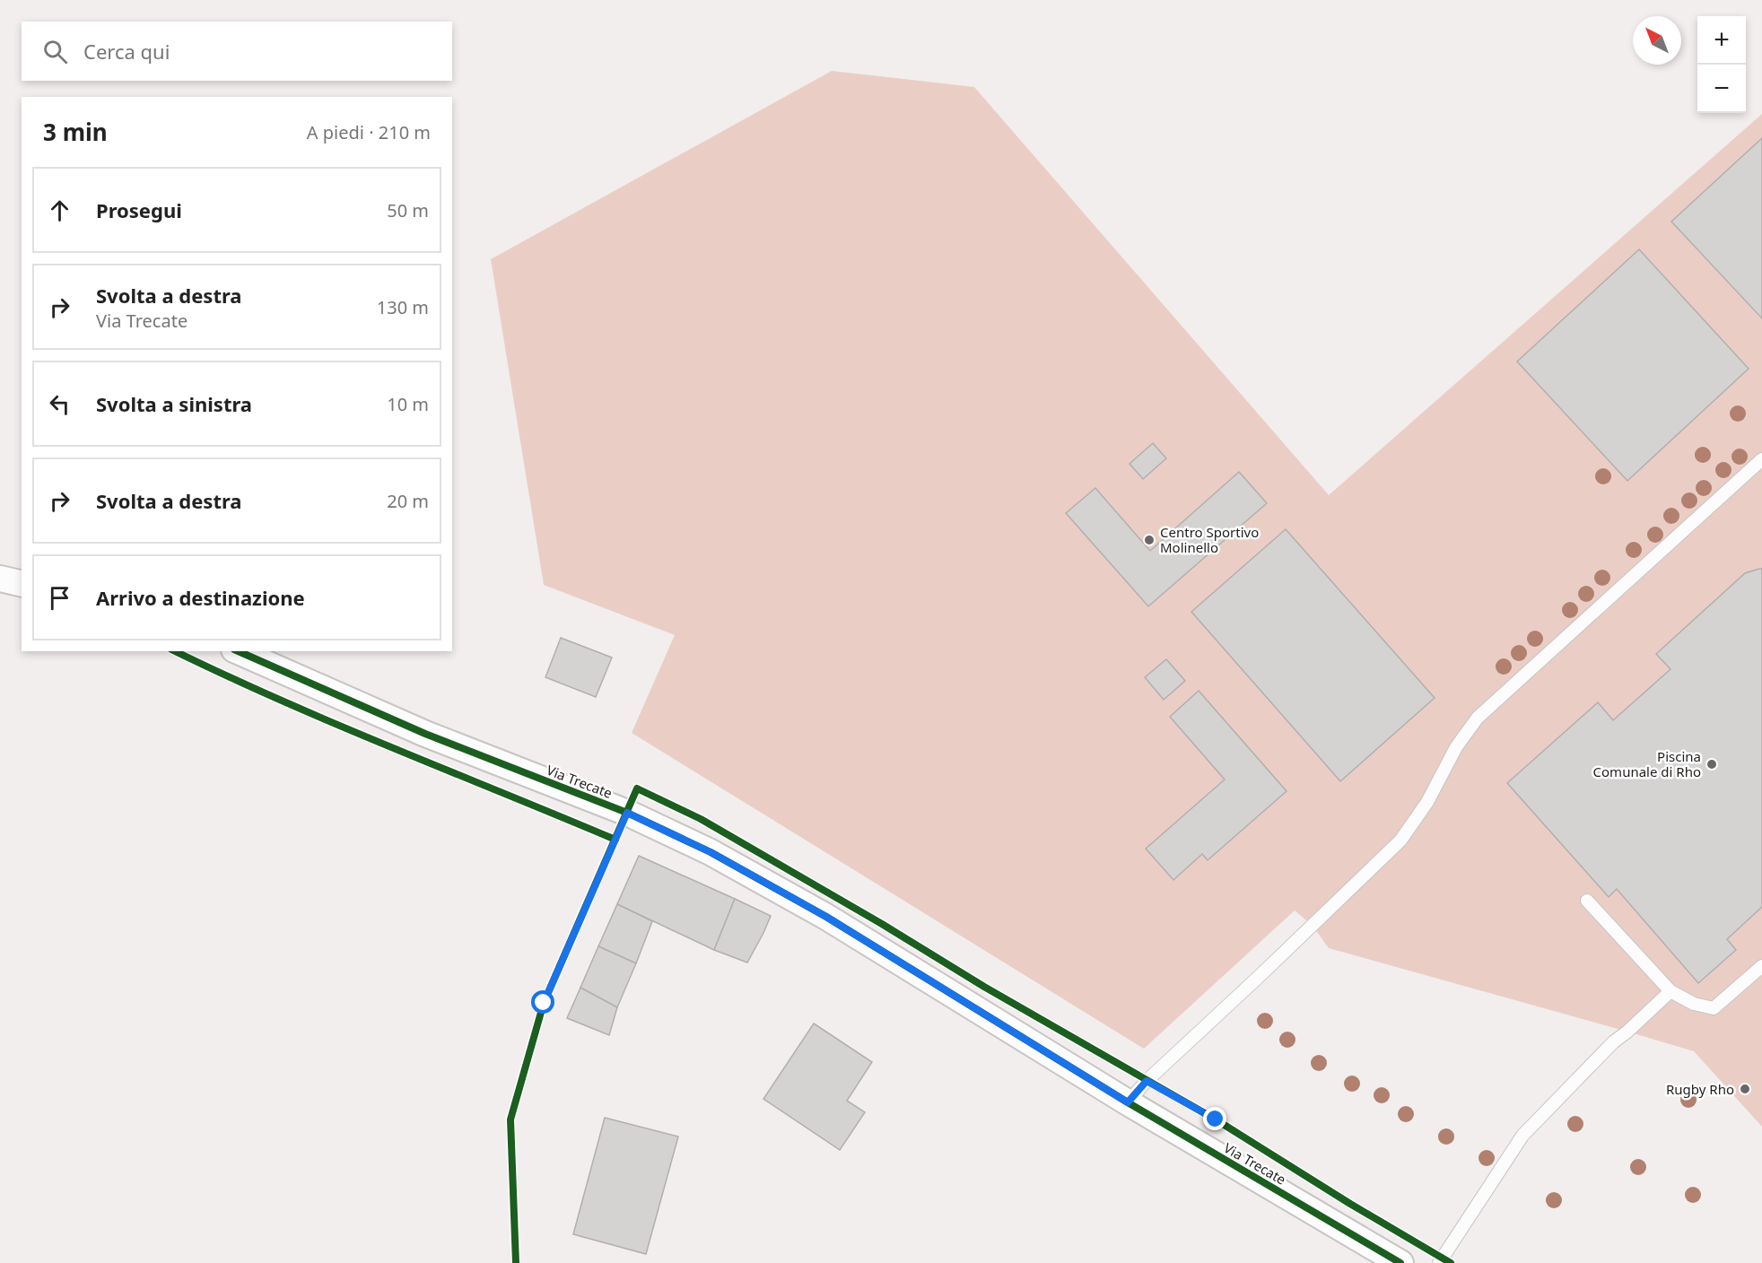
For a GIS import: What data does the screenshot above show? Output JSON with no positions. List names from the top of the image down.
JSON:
{
  "streets": {
    "street": ["Via Trecate"]
  },
  "places": ["Centro Sportivo Molinello", "Piscina Comunale di Rho", "Rugby Rho"],
  "north": "top left",
  "page": {
    "map_buttons": ["+", "−"],
    "search": "Cerca qui",
    "heading": ["3 min", "A piedi · 210 m"],
    "list": [
      ["Prosegui", "50 m"],
      ["Svolta a destra", "Via Trecate", "130 m"],
      ["Svolta a sinistra", "10 m"],
      ["Svolta a destra", "20 m"],
      "Arrivo a destinazione"
    ]
  }
}
